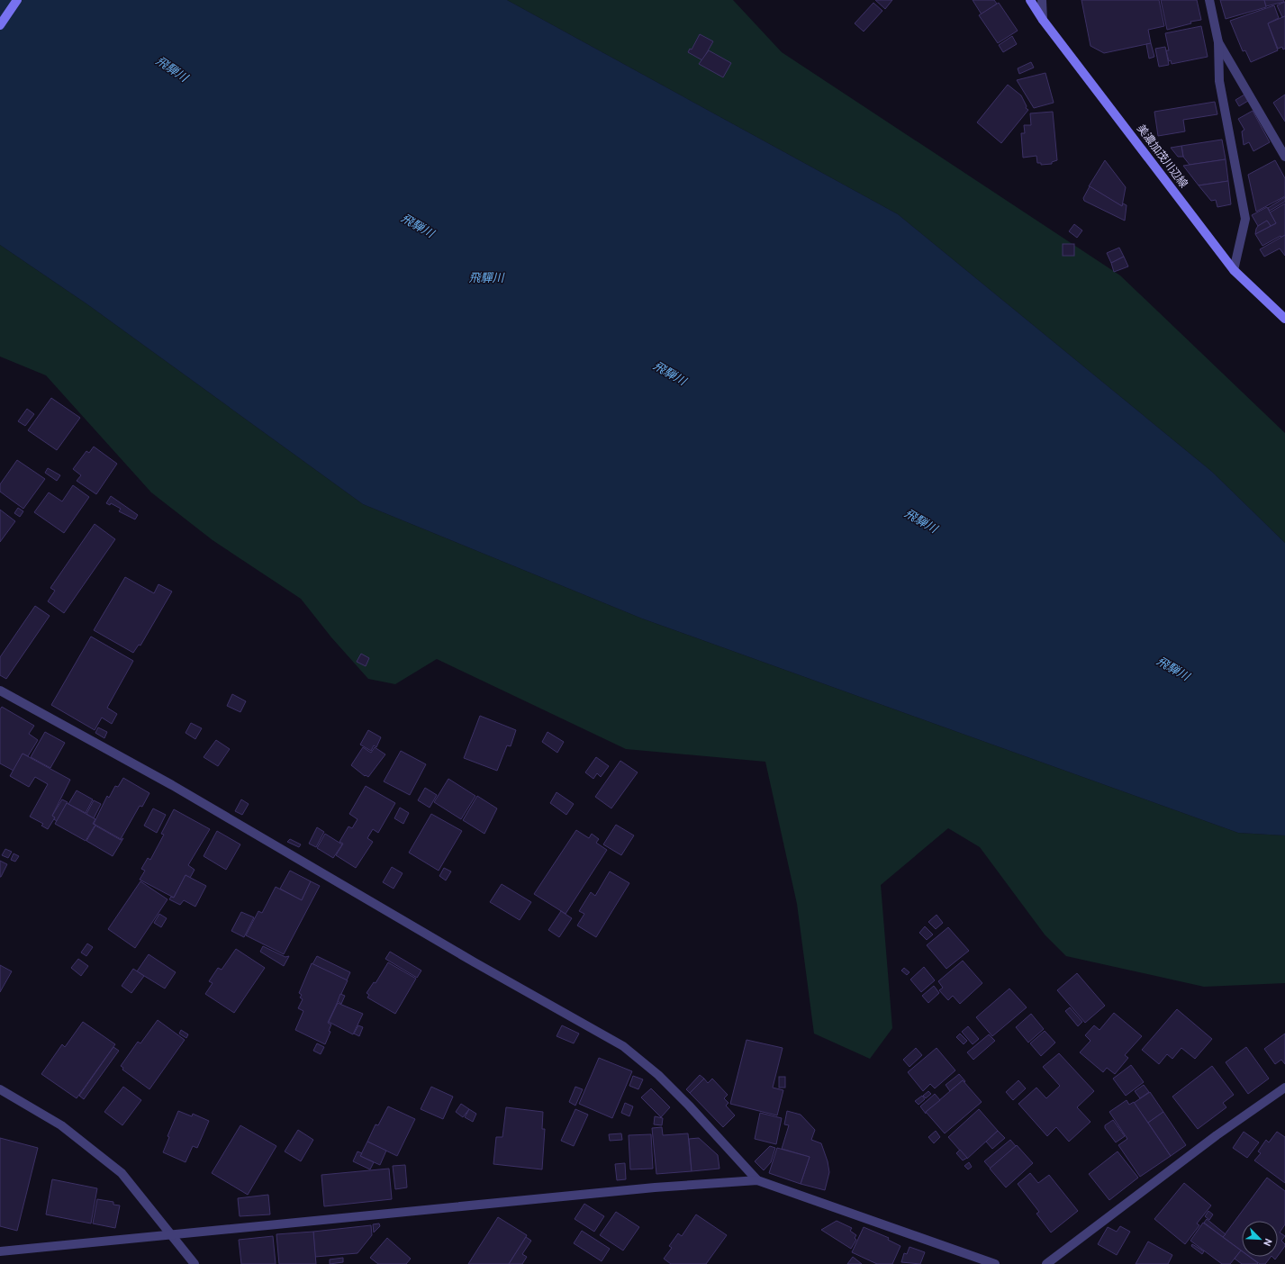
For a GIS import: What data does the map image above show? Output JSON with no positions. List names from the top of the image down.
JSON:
{
  "streets": {
    "main road": ["美濃加茂川辺線"]
  },
  "water": ["飛騨川", "飛驒川"],
  "north": "bottom right"
}
